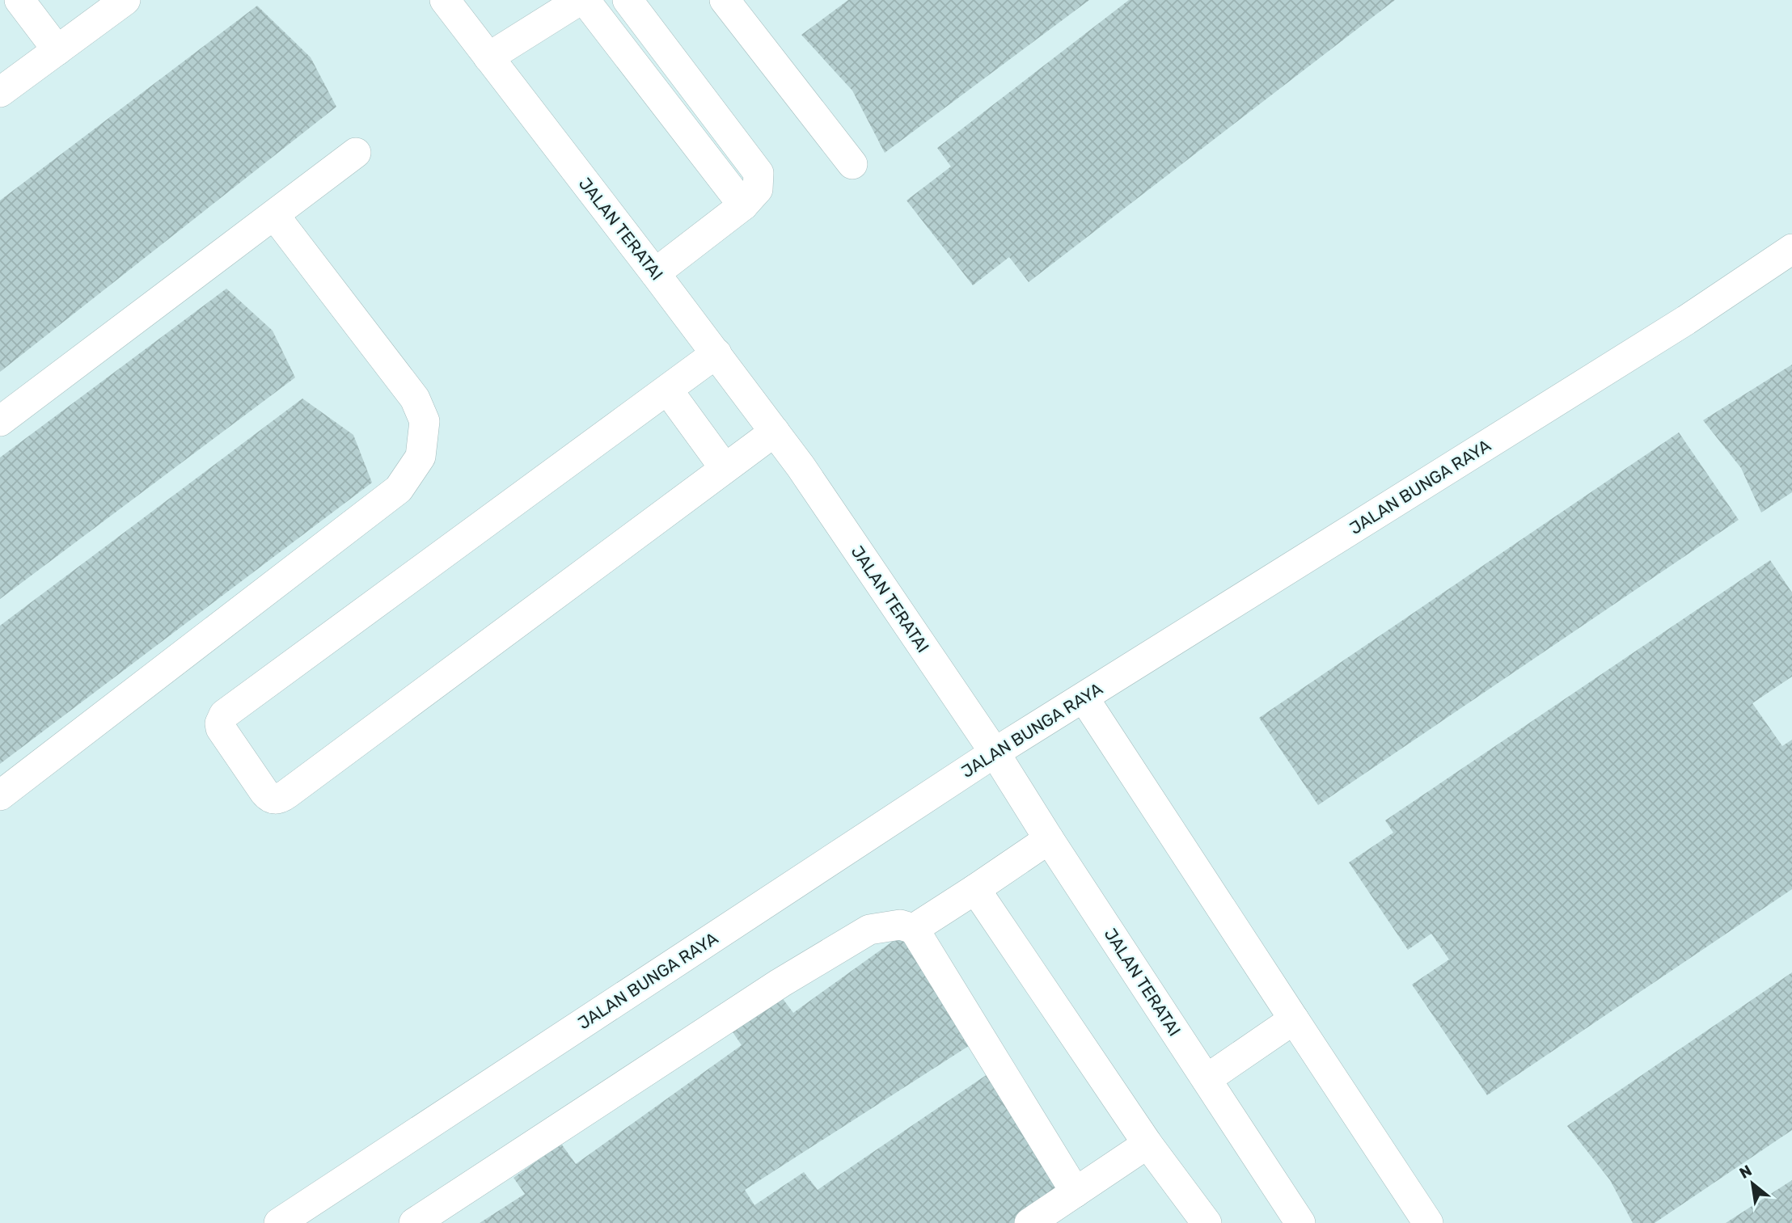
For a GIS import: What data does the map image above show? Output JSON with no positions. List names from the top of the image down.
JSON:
{
  "streets": {
    "street": ["JALAN TERATAI", "JALAN BUNGA RAYA"]
  },
  "crossings": [
    ["JALAN TERATAI", "JALAN BUNGA RAYA"]
  ],
  "north": "top left"
}
